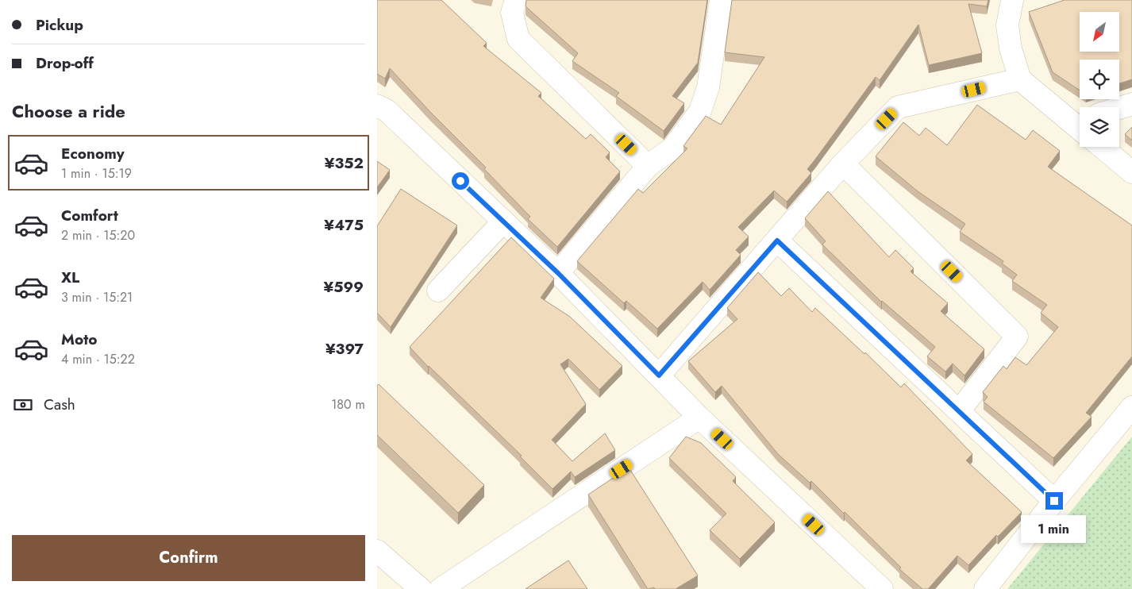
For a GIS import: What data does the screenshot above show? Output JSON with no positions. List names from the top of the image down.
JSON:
{
  "north": "bottom left",
  "page": {
    "banner": ["Pickup", "Drop-off"],
    "heading": "Choose a ride",
    "list": [
      {
        "name": "Economy",
        "note": "1 min · 15:19",
        "value": "¥352"
      },
      {
        "name": "Comfort",
        "note": "2 min · 15:20",
        "value": "¥475"
      },
      {
        "name": "XL",
        "note": "3 min · 15:21",
        "value": "¥599"
      },
      {
        "name": "Moto",
        "note": "4 min · 15:22",
        "value": "¥397"
      }
    ],
    "pay": ["Cash", "180 m"],
    "bubble": "1 min",
    "buttons": "Confirm"
  }
}
